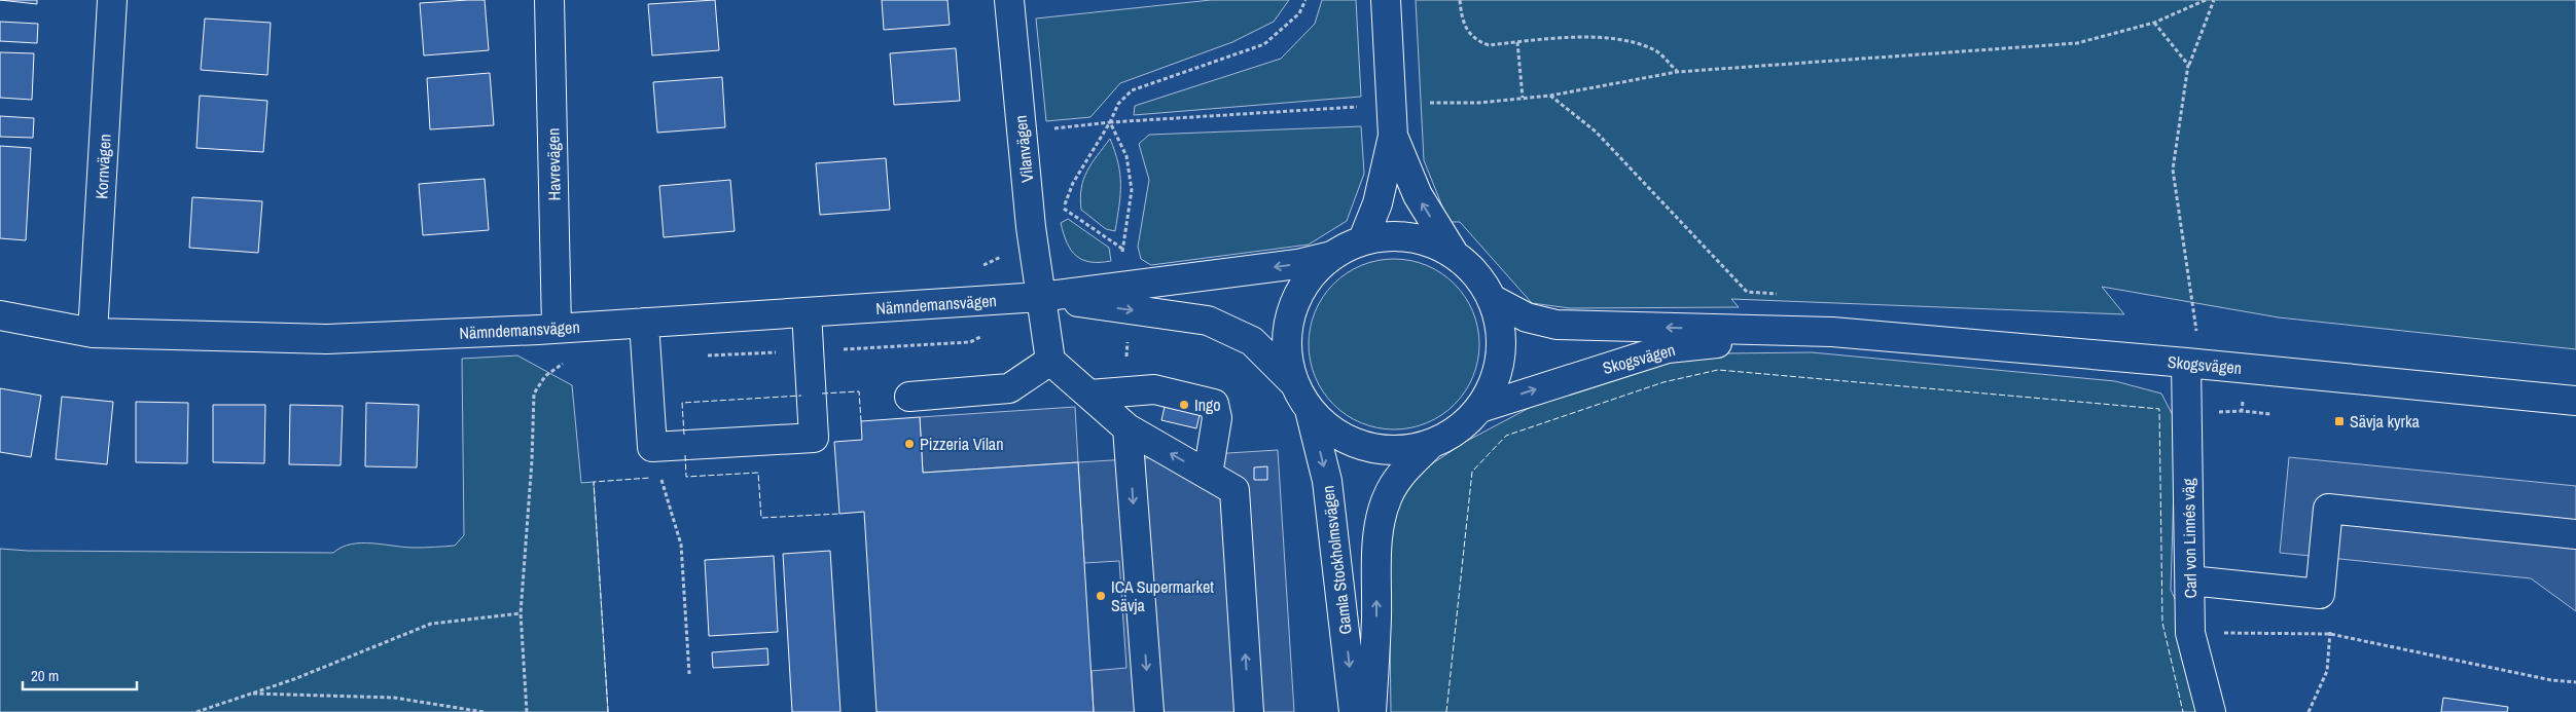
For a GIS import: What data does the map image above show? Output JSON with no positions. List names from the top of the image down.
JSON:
{
  "streets": {
    "street": [
      "Vilanvägen",
      "Havrevägen",
      "Kornvägen",
      "Nämndemansvägen",
      "Skogsvägen",
      "Carl von Linnés väg",
      "Gamla Stockholmsvägen"
    ]
  },
  "crossings": [
    ["Vilanvägen", "Nämndemansvägen"],
    ["Havrevägen", "Nämndemansvägen"],
    ["Kornvägen", "Nämndemansvägen"],
    ["Skogsvägen", "Carl von Linnés väg"]
  ],
  "places": {
    "other": ["Ingo", "Pizzeria Vilan", "ICA Supermarket Sävja"],
    "transit": ["Sävja kyrka"]
  },
  "scale_bar": "20 m"
}
